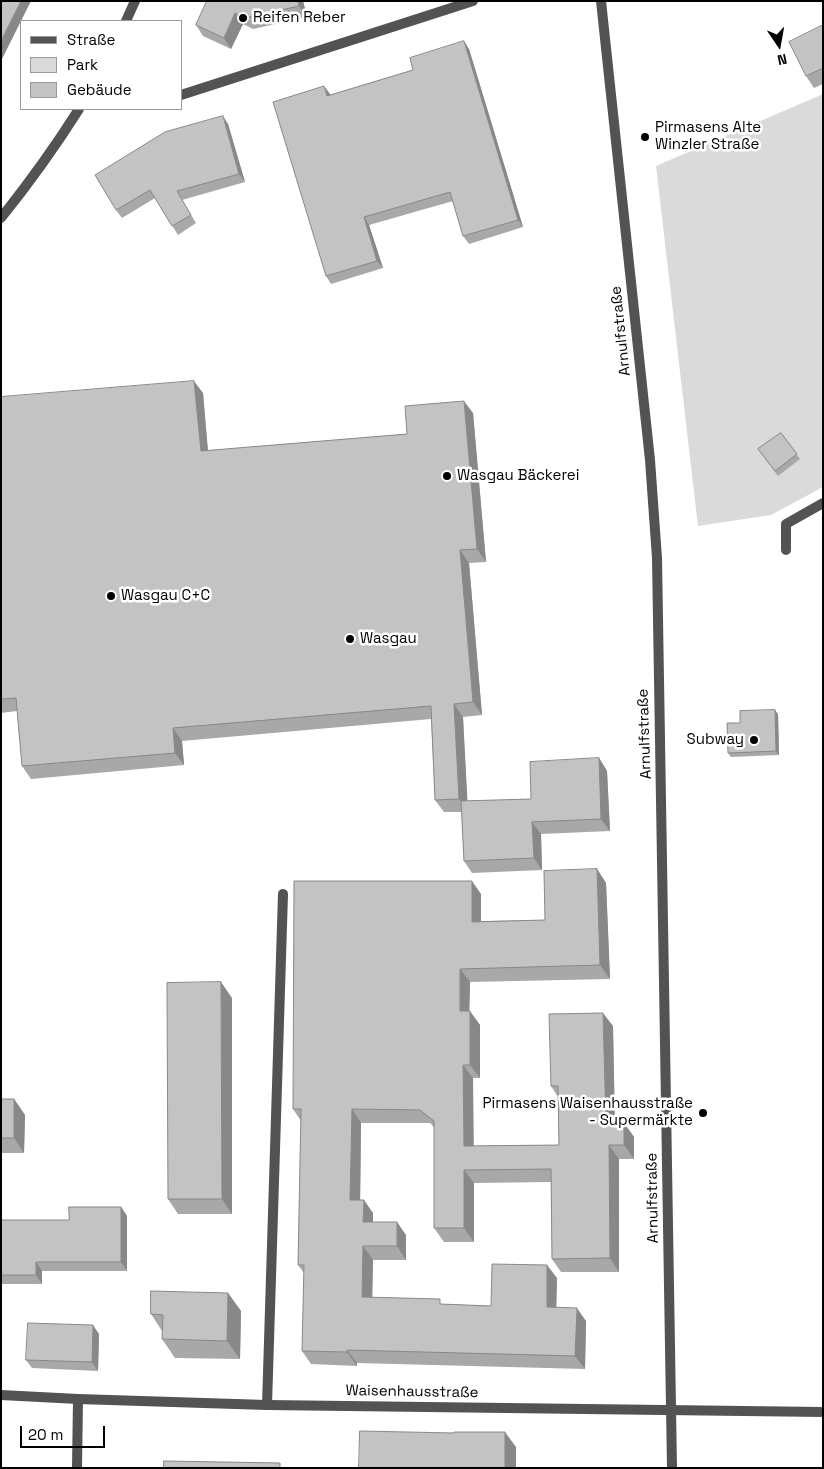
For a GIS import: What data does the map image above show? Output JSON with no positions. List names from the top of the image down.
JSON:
{
  "streets": {
    "street": ["Arnulfstraße", "Waisenhausstraße"]
  },
  "crossings": [
    ["Arnulfstraße", "Waisenhausstraße"]
  ],
  "places": [
    "Reifen Reber",
    "Pirmasens Alte Winzler Straße",
    "Wasgau Bäckerei",
    "Wasgau C+C",
    "Wasgau",
    "Subway",
    "Pirmasens Waisenhausstraße - Supermärkte"
  ],
  "legend": ["Straße", "Park", "Gebäude"],
  "scale_bar": "20 m",
  "north": "bottom"
}
